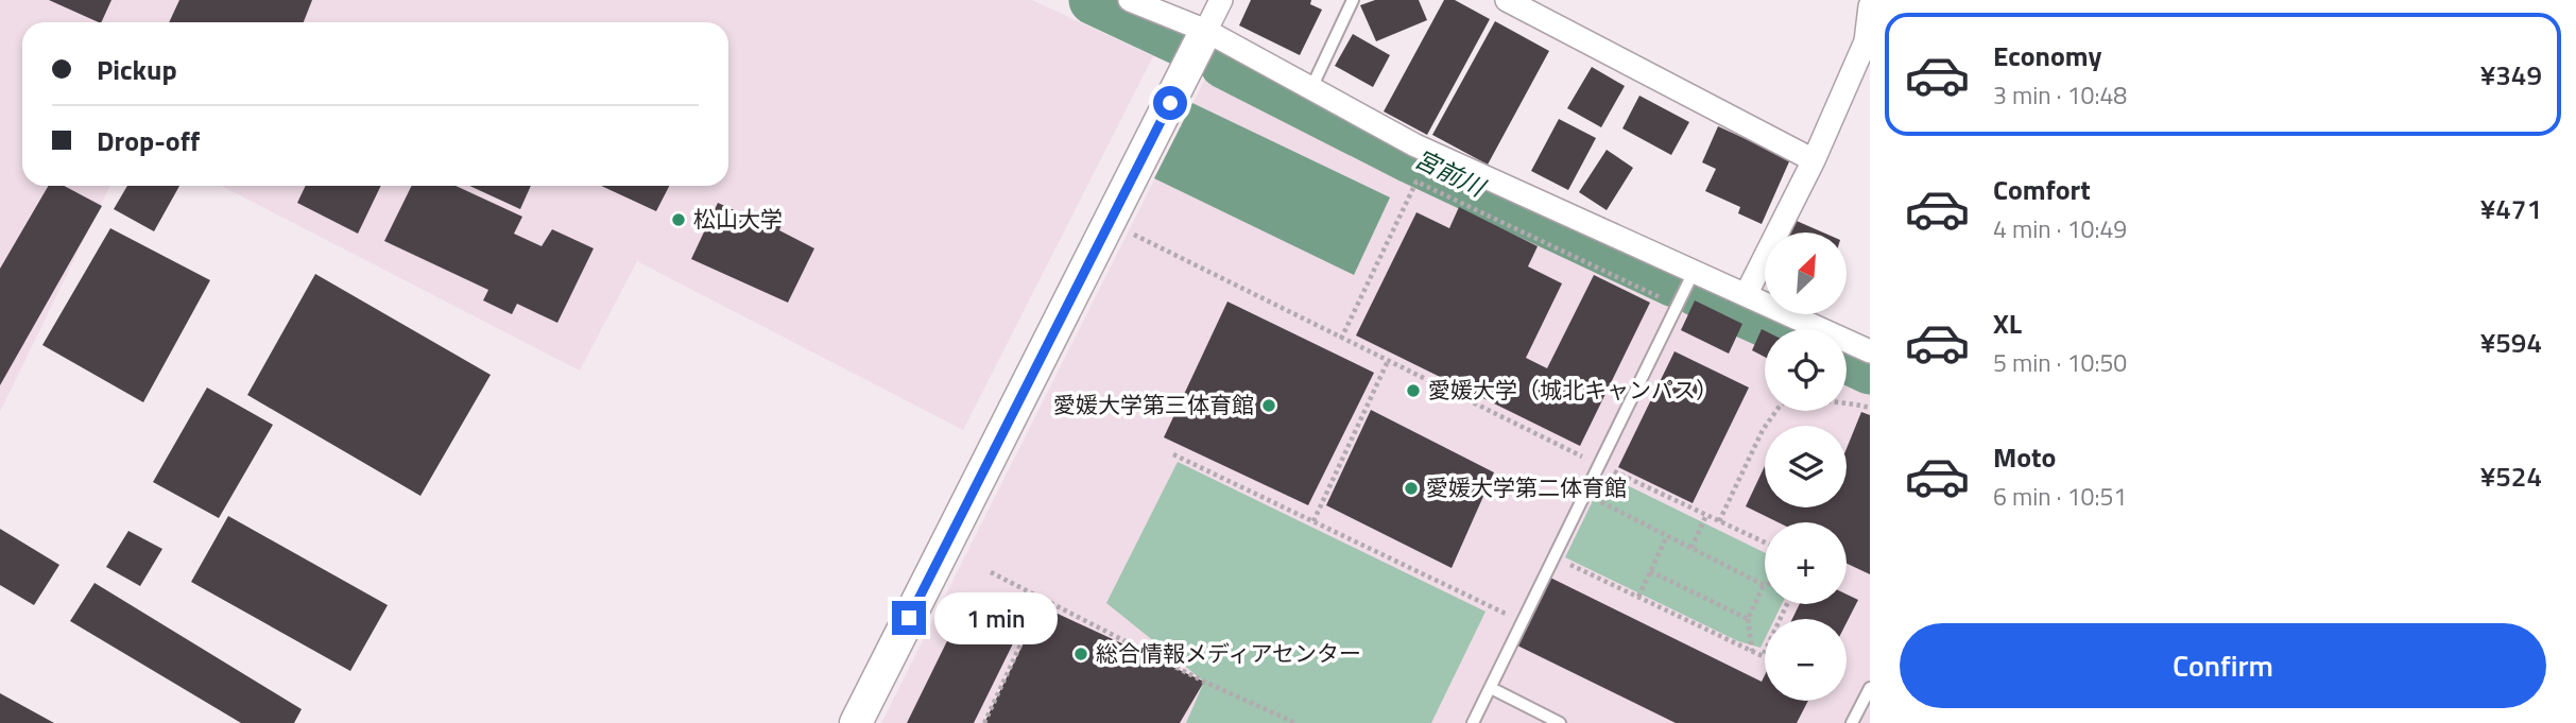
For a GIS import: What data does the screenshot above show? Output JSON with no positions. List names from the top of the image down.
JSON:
{
  "water": ["宮前川"],
  "places": [
    "松山大学",
    "愛媛大学（城北キャンパス）",
    "愛媛大学第三体育館",
    "愛媛大学第二体育館",
    "総合情報メディアセンター"
  ],
  "north": "top right",
  "page": {
    "list": [
      {
        "name": "Economy",
        "note": "3 min · 10:48",
        "value": "¥349"
      },
      {
        "name": "Comfort",
        "note": "4 min · 10:49",
        "value": "¥471"
      },
      {
        "name": "XL",
        "note": "5 min · 10:50",
        "value": "¥594"
      },
      {
        "name": "Moto",
        "note": "6 min · 10:51",
        "value": "¥524"
      }
    ],
    "banner": ["Pickup", "Drop-off"],
    "map_buttons": ["+", "−"],
    "bubble": "1 min",
    "buttons": "Confirm"
  }
}
